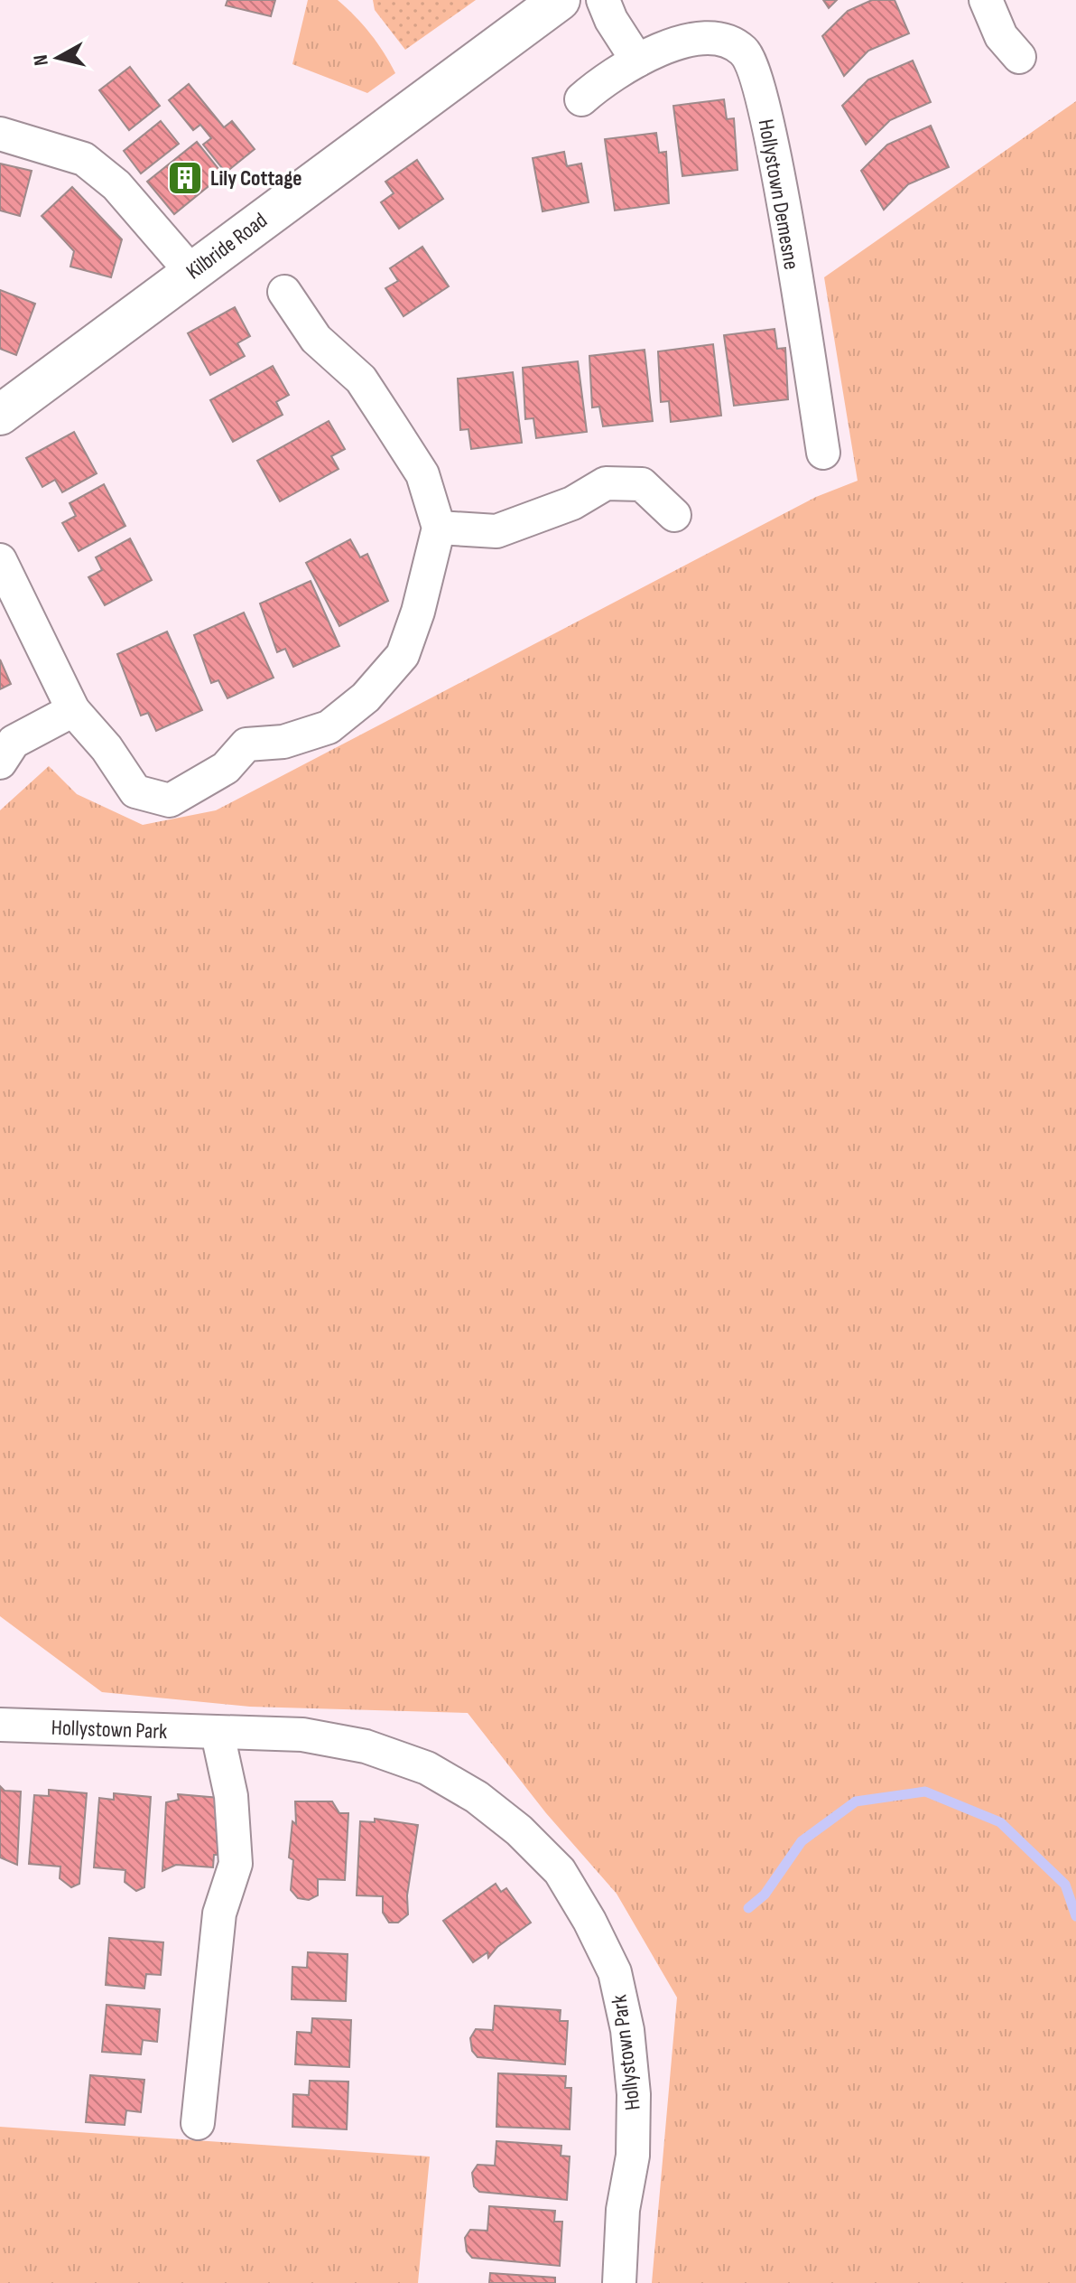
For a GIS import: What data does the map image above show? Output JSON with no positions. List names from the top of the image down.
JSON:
{
  "streets": {
    "street": ["Hollystown Demesne", "Kilbride Road", "Hollystown Park"]
  },
  "places": {
    "building": ["Lily Cottage"]
  },
  "north": "left"
}
